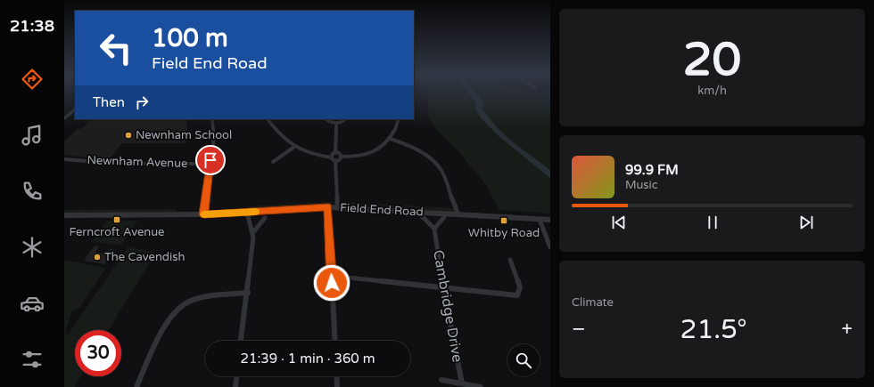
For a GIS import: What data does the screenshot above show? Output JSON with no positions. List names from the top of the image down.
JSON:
{
  "streets": {
    "street": ["Newnham Avenue", "Field End Road", "Cambridge Drive"]
  },
  "places": {
    "other": ["Newnham School", "The Cavendish"],
    "transit": ["Ferncroft Avenue", "Whitby Road"]
  },
  "page": {
    "tabs": "21:38",
    "tile": [
      ["20", "km/h"],
      "Climate"
    ],
    "turn": ["100 m", "Field End Road"],
    "then": "Then",
    "song": ["99.9 FM", "Music"],
    "heat": ["−", "21.5°", "+"],
    "limit": "30",
    "trip": "21:39 · 1 min · 360 m"
  }
}
